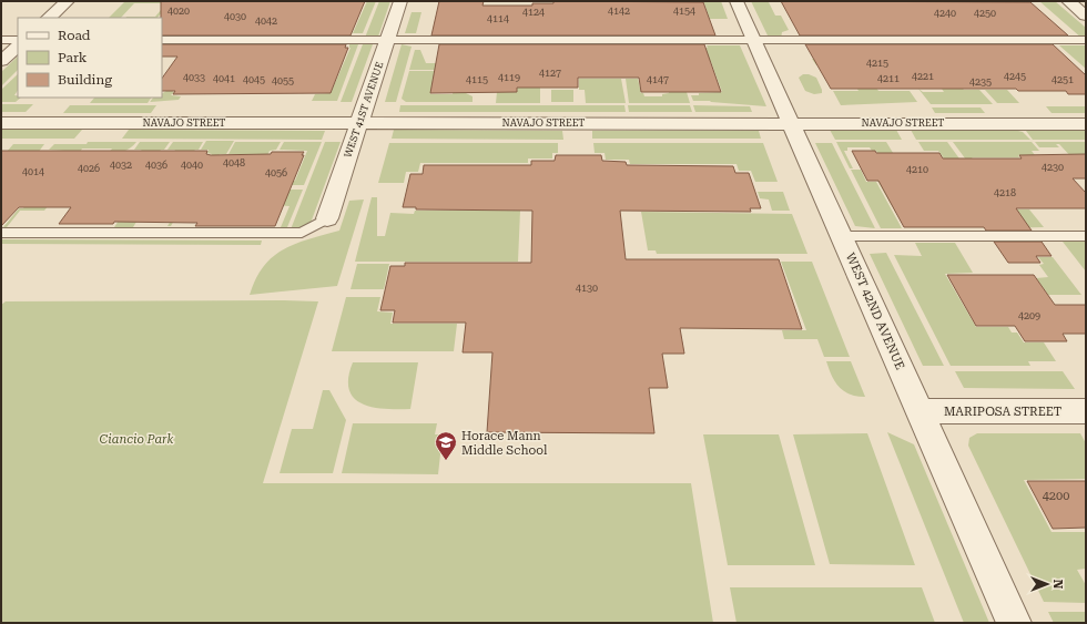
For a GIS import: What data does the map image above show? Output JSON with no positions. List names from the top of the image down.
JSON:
{
  "streets": {
    "street": [
      "WEST 41ST AVENUE",
      "NAVAJO STREET",
      "WEST 42ND AVENUE",
      "MARIPOSA STREET"
    ]
  },
  "crossings": [
    ["WEST 41ST AVENUE", "NAVAJO STREET"],
    ["NAVAJO STREET", "WEST 42ND AVENUE"],
    ["WEST 42ND AVENUE", "MARIPOSA STREET"]
  ],
  "parks": ["Ciancio Park"],
  "places": {
    "school or university": ["Horace Mann Middle School"]
  },
  "house_numbers": [
    "4020",
    "4142",
    "4154",
    "4124",
    "4240",
    "4250",
    "4030",
    "4114",
    "4042",
    "4215",
    "4127",
    "4221",
    "4245",
    "4033",
    "4119",
    "4041",
    "4211",
    "4045",
    "4115",
    "4147",
    "4251",
    "4055",
    "4235",
    "4048",
    "4032",
    "4036",
    "4040",
    "4230",
    "4026",
    "4210",
    "4014",
    "4056",
    "4218",
    "4130",
    "4209",
    "4200"
  ],
  "legend": ["Road", "Park", "Building"],
  "north": "right"
}
